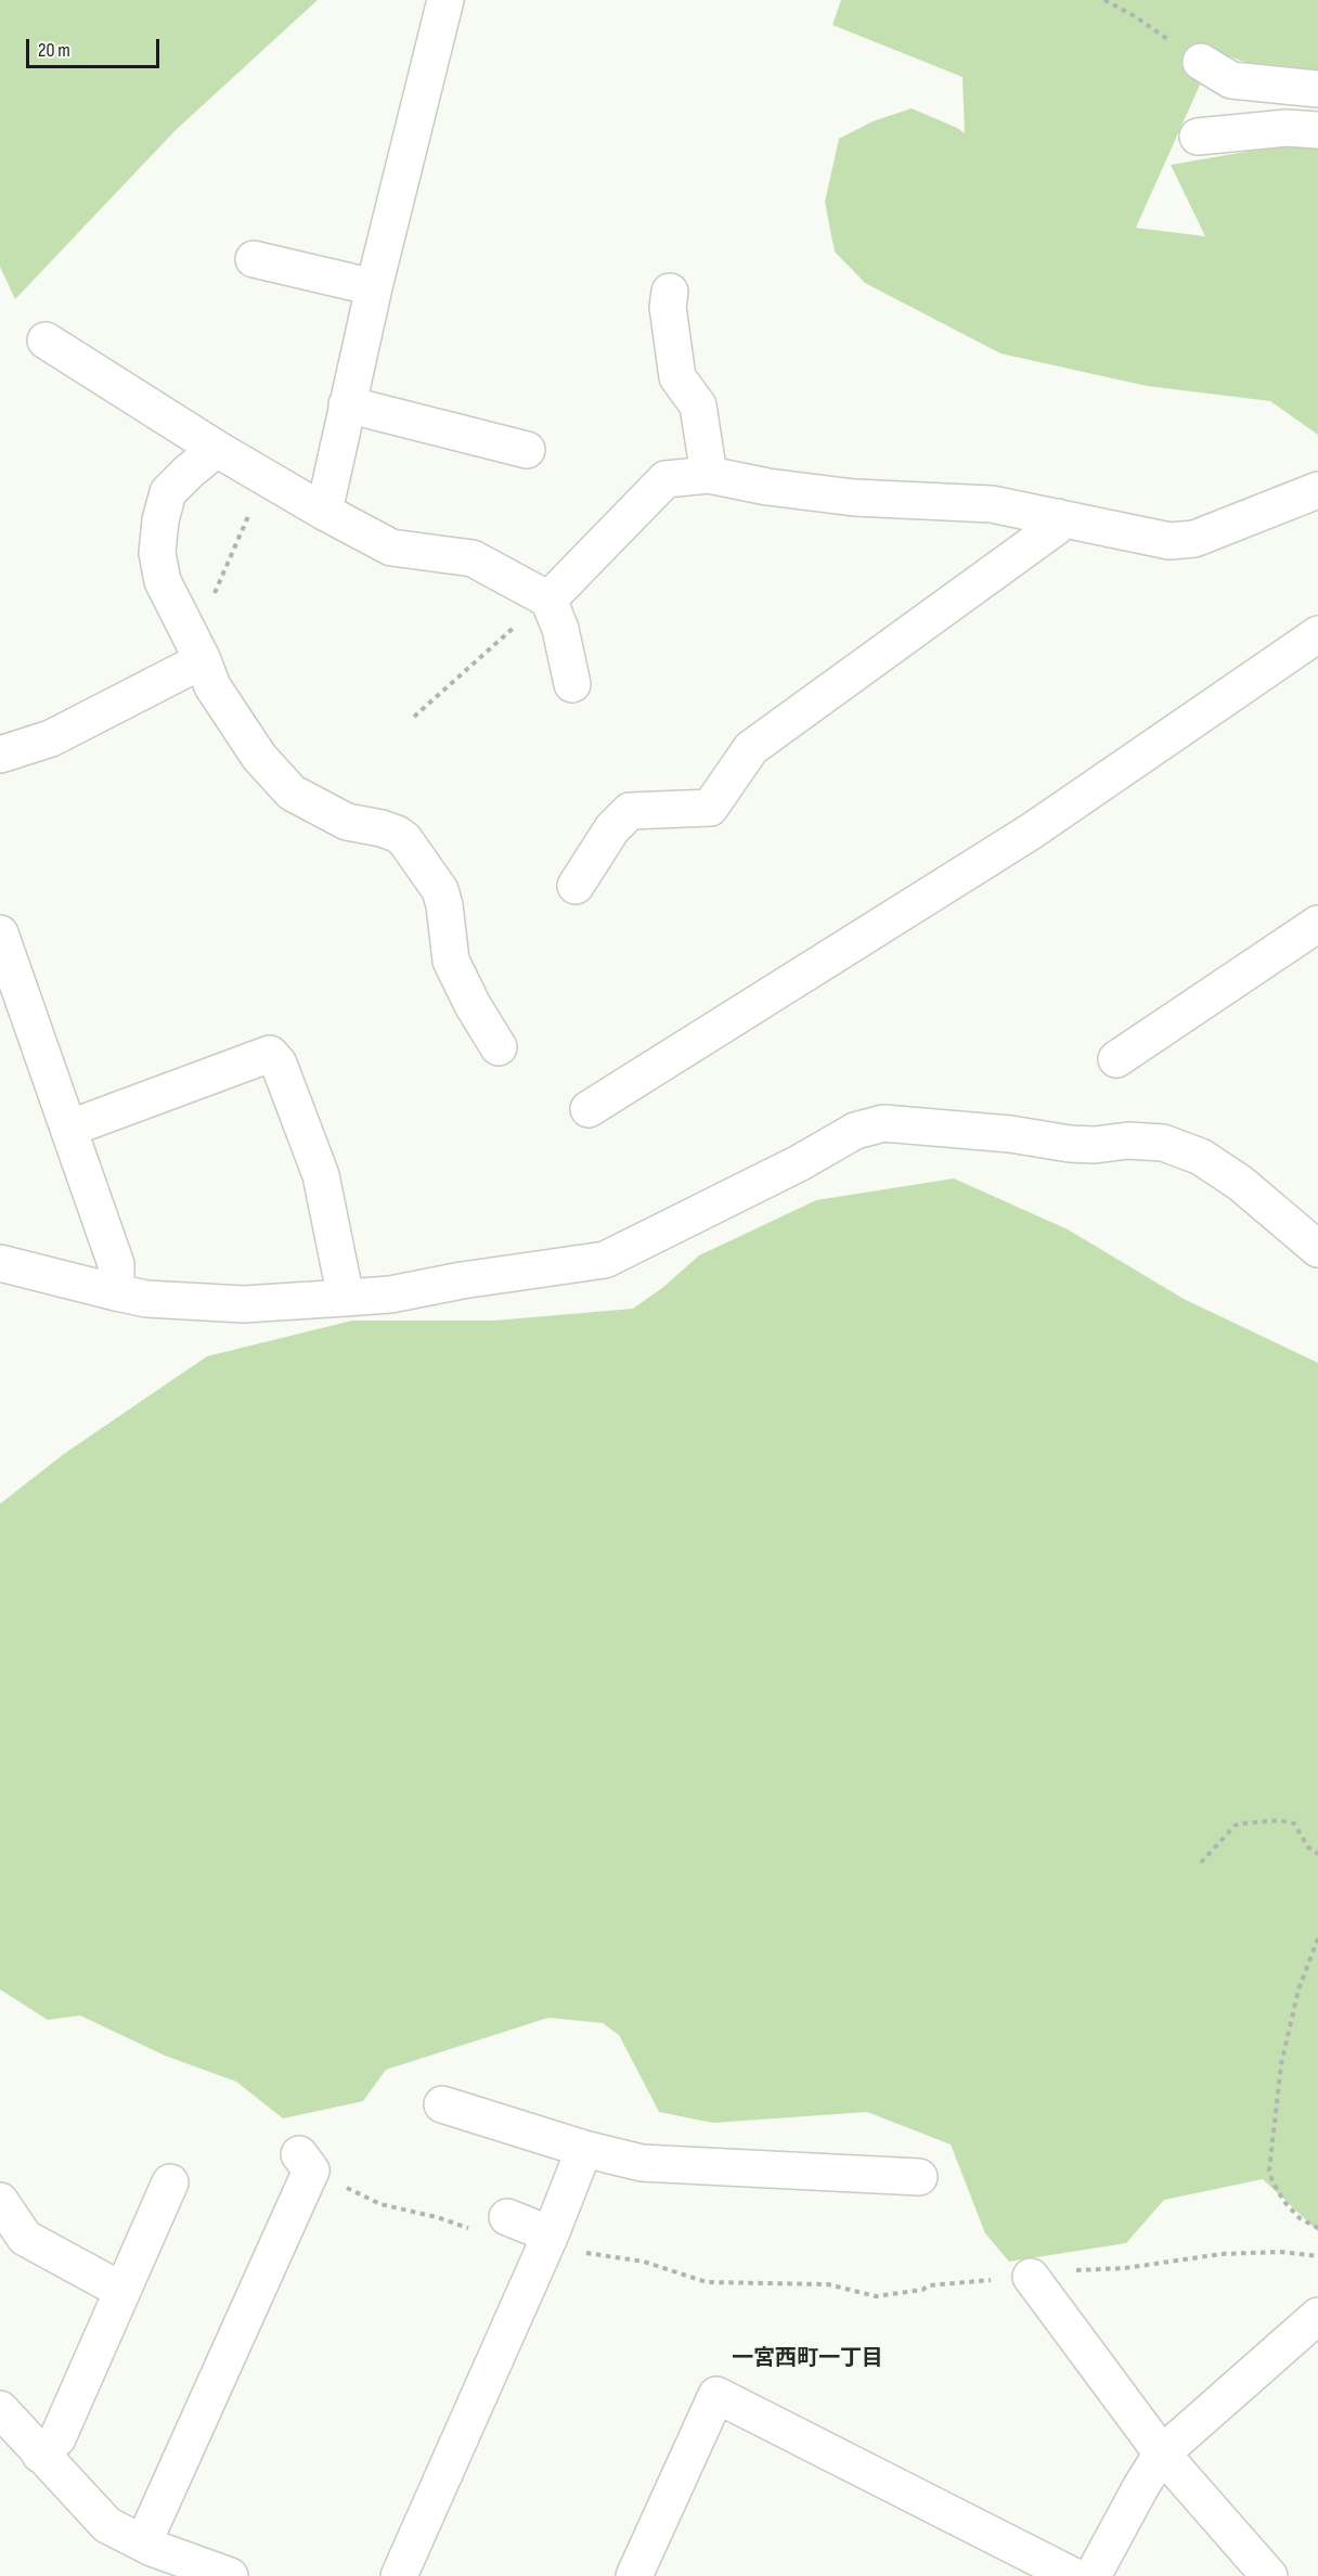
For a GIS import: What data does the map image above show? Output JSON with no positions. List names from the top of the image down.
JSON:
{
  "districts": ["一宮西町一丁目"],
  "scale_bar": "20 m"
}
